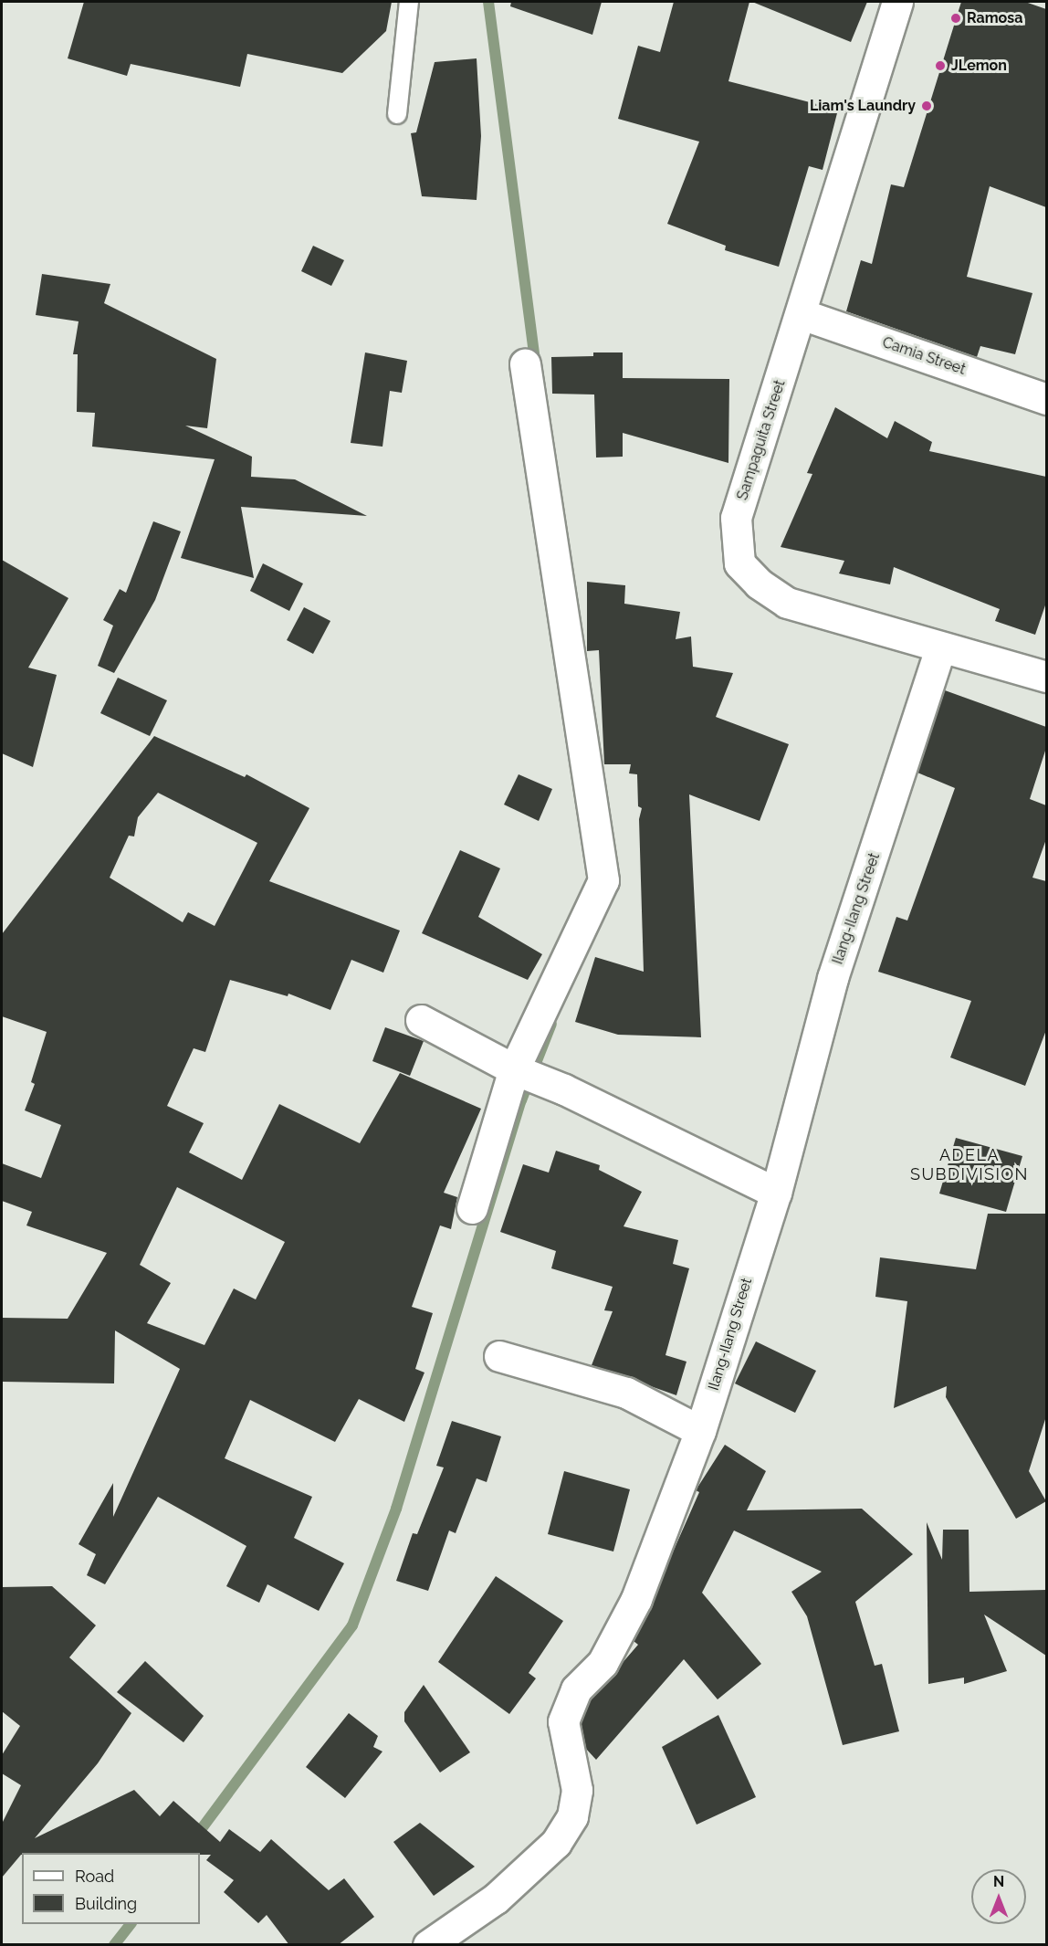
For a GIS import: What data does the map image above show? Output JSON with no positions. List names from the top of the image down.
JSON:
{
  "streets": {
    "street": ["Camia Street", "Sampaguita Street", "Ilang-Ilang Street"]
  },
  "crossings": [
    ["Camia Street", "Sampaguita Street"],
    ["Sampaguita Street", "Ilang-Ilang Street"]
  ],
  "districts": ["ADELA SUBDIVISION"],
  "places": ["Ramosa", "JLemon", "Liam's Laundry"],
  "legend": ["Road", "Building"],
  "north": "top"
}
